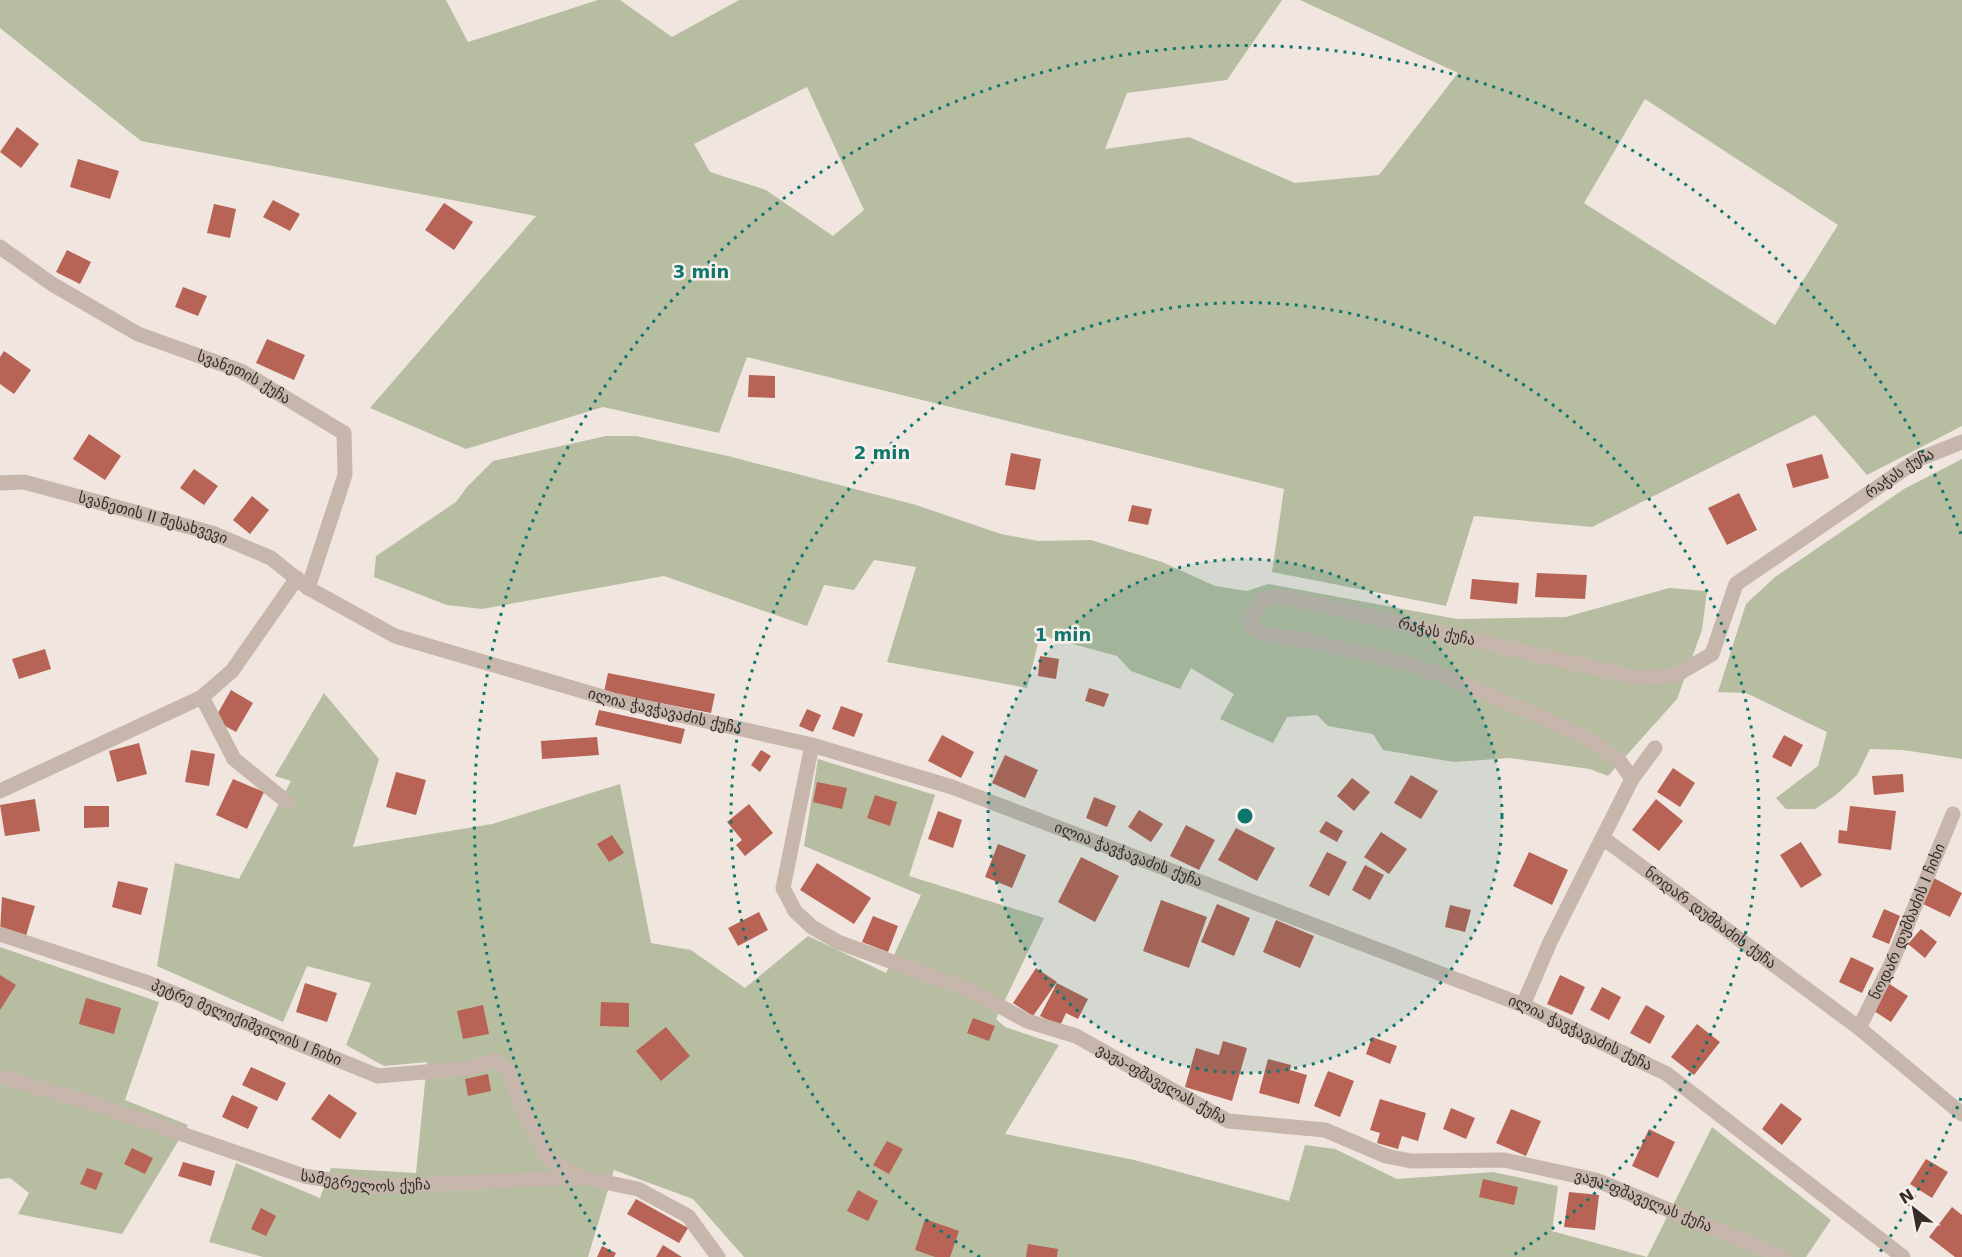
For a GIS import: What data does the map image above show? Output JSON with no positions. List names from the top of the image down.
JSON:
{
  "streets": {
    "street": [
      "სვანეთის ქუჩა",
      "რაჭას ქუჩა",
      "სვანეთის II შესახვევი",
      "ილია ჭავჭავაძის ქუჩა",
      "ნოდარ დუმბაძის ქუჩა",
      "ნოდარ დუმბაძის I ჩიხი",
      "პეტრე მელიქიშვილის I ჩიხი",
      "ვაჟა-ფშაველას ქუჩა",
      "სამეგრელოს ქუჩა"
    ]
  },
  "crossings": [
    ["სვანეთის ქუჩა", "სვანეთის II შესახვევი"],
    ["სვანეთის ქუჩა", "ილია ჭავჭავაძის ქუჩა"],
    ["სვანეთის II შესახვევი", "ილია ჭავჭავაძის ქუჩა"],
    ["ილია ჭავჭავაძის ქუჩა", "ვაჟა-ფშაველას ქუჩა"],
    ["ნოდარ დუმბაძის ქუჩა", "ნოდარ დუმბაძის I ჩიხი"],
    ["პეტრე მელიქიშვილის I ჩიხი", "სამეგრელოს ქუჩა"]
  ],
  "north": "top left",
  "rings": ["3 min", "2 min", "1 min"]
}
